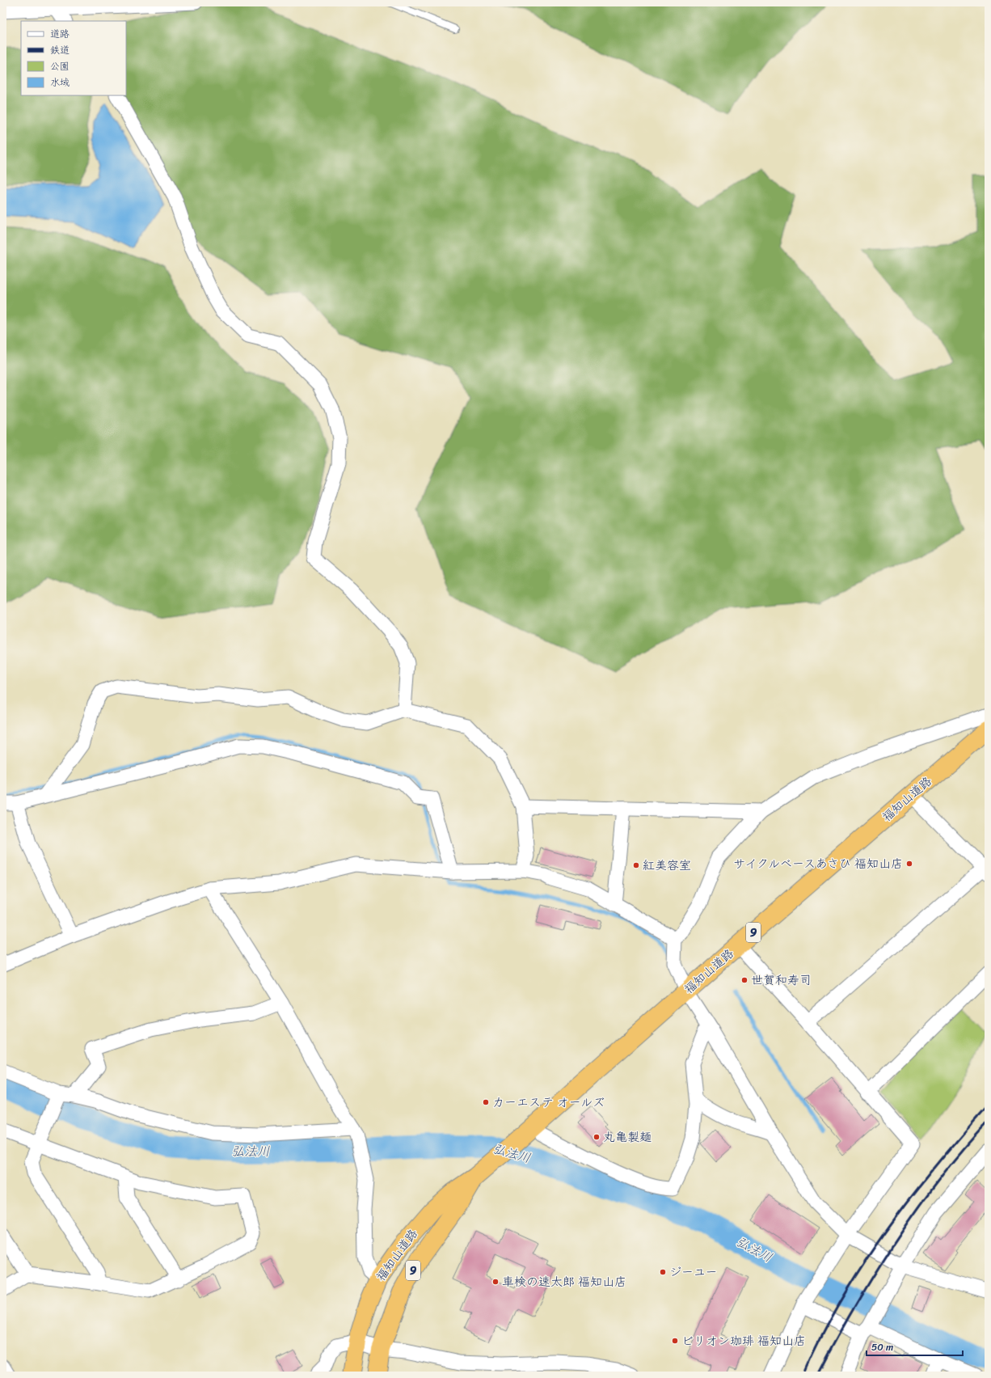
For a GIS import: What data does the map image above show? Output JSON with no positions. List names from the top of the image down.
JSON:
{
  "streets": {
    "highway": ["福知山道路", "9"]
  },
  "water": ["弘法川"],
  "places": [
    "サイクルベースあさひ 福知山店",
    "紅美容室",
    "世賀和寿司",
    "カーエステ オールズ",
    "丸亀製麺",
    "ジーユー",
    "車検の速太郎 福知山店",
    "ビリオン珈琲 福知山店"
  ],
  "legend": [
    "道路",
    "鉄道",
    "公園",
    "水域"
  ],
  "scale_bar": "50 m"
}
